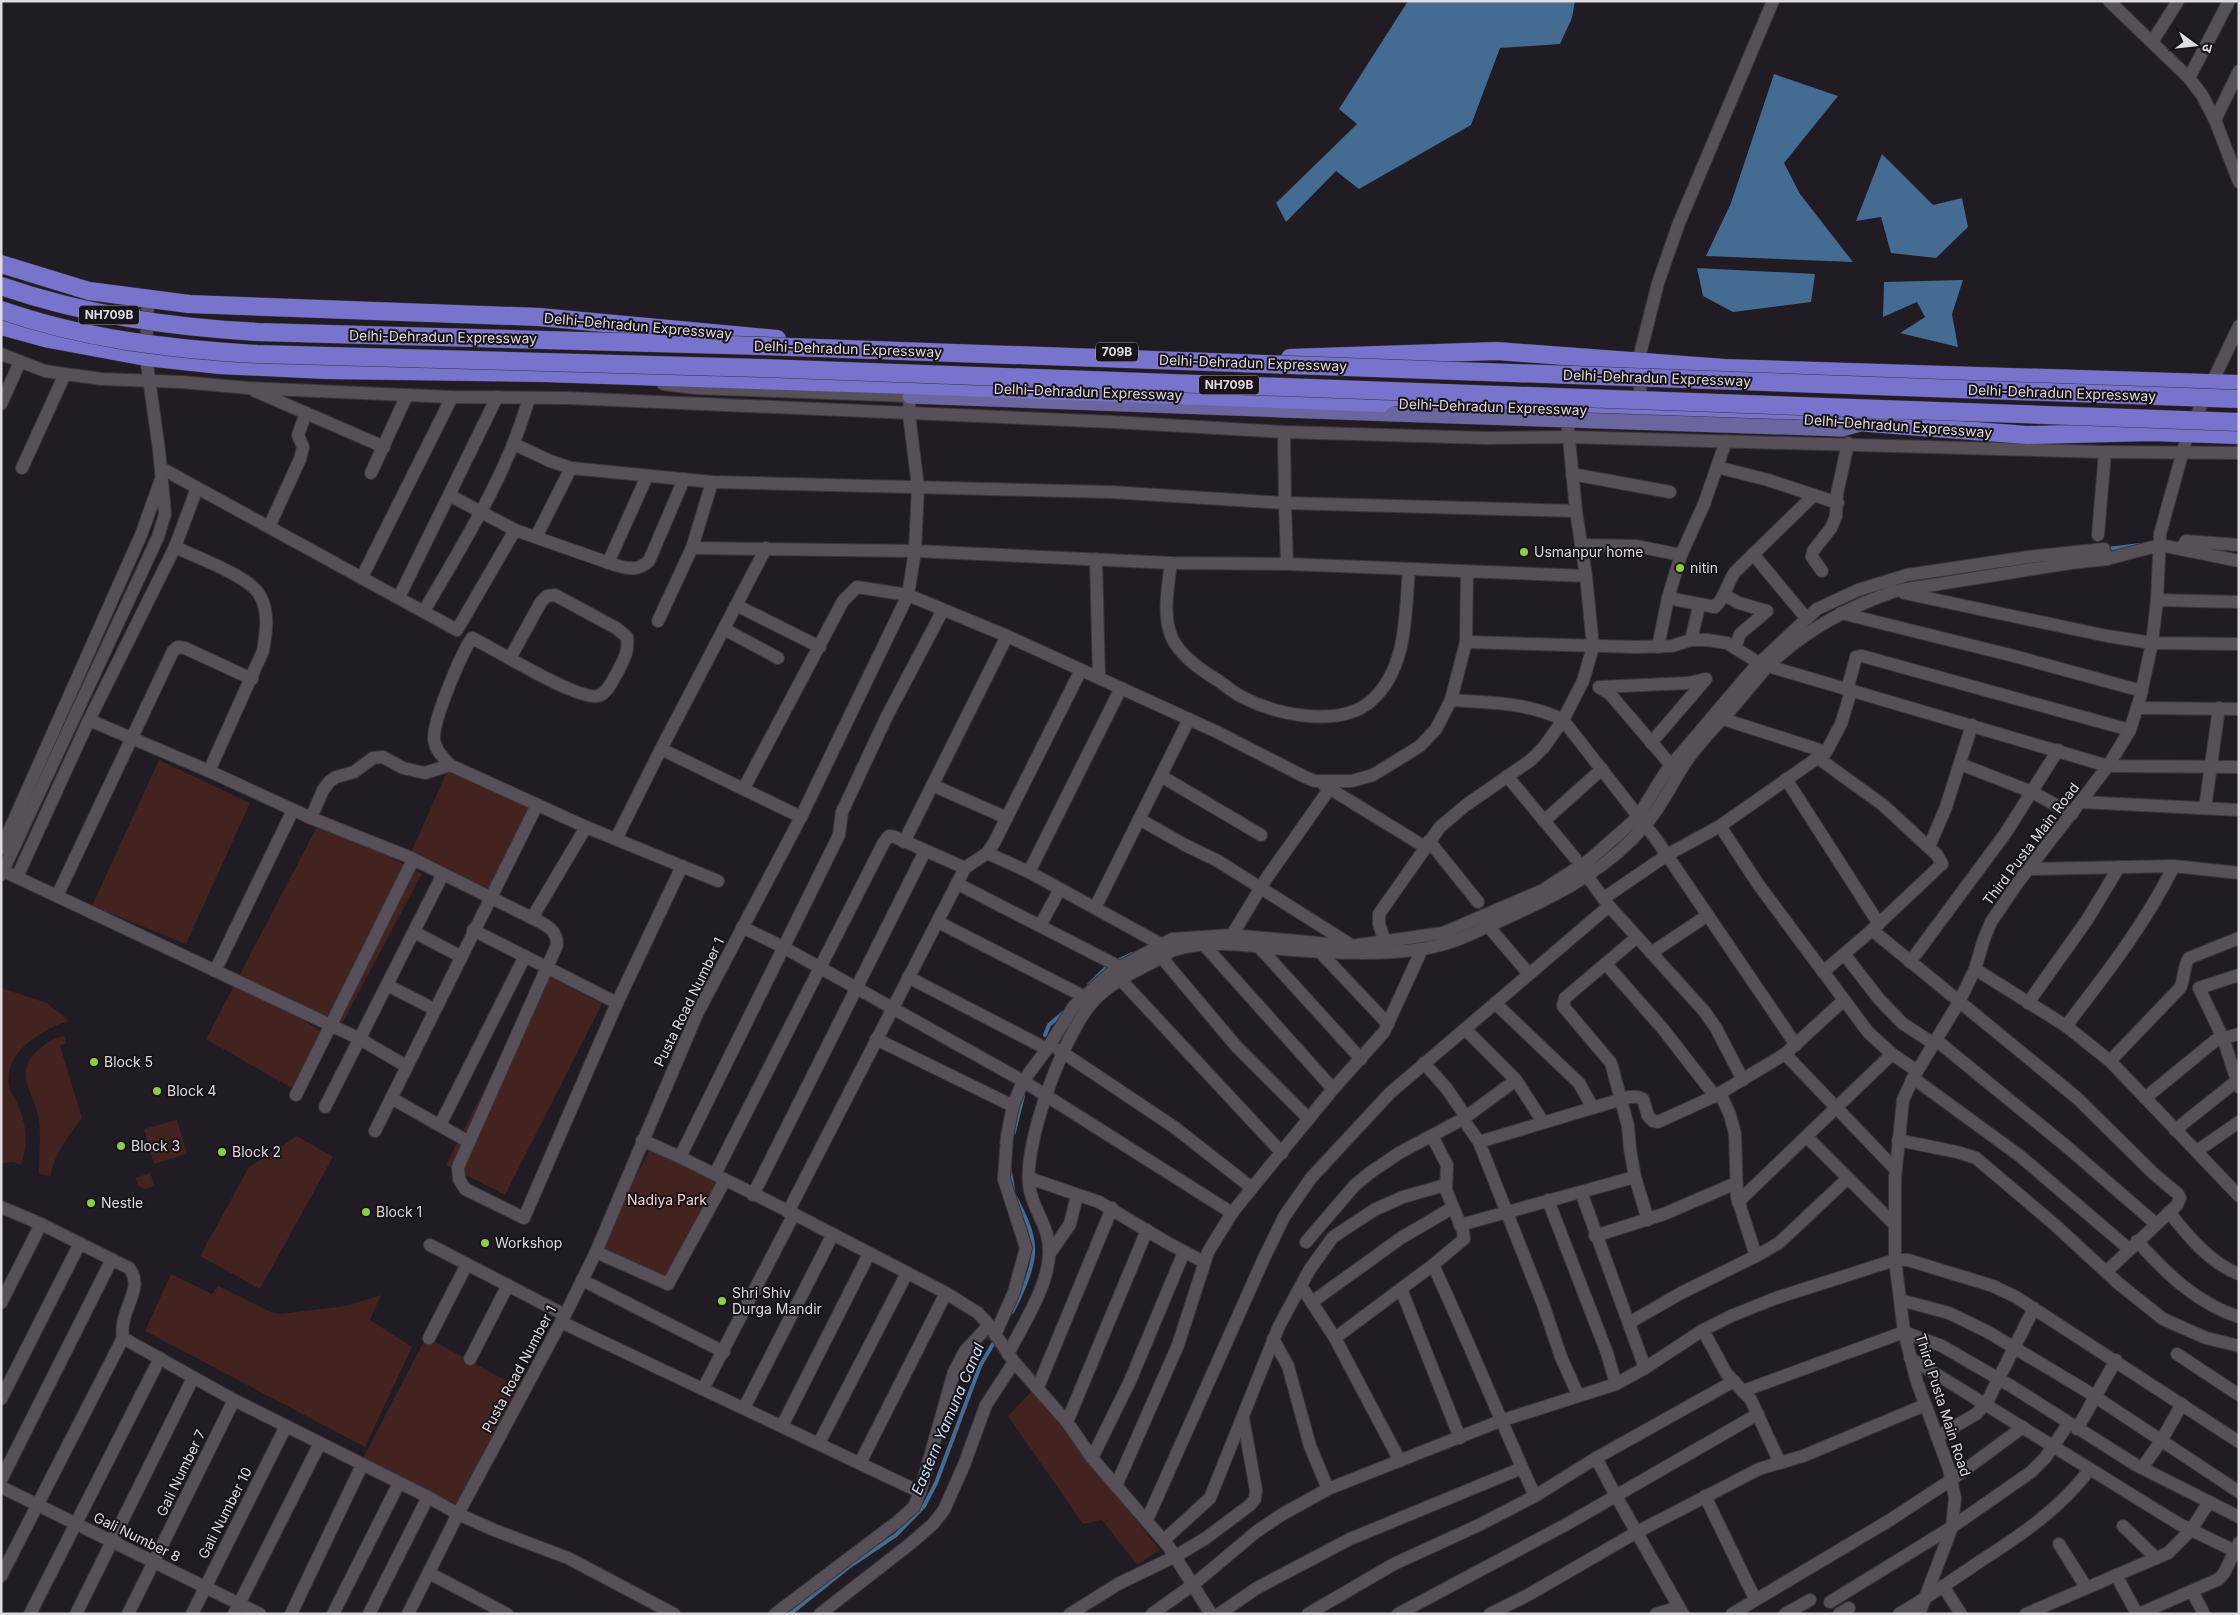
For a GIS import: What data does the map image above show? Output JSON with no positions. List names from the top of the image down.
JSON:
{
  "streets": {
    "highway": [
      "NH709B",
      "Delhi–Dehradun Expressway",
      "Delhi-Dehradun Expressway",
      "709B"
    ],
    "street": [
      "Third Pusta Main Road",
      "Pusta Road Number 1",
      "Gali Number 7",
      "Gali Number 10",
      "Gali Number 8"
    ]
  },
  "crossings": [
    ["Delhi–Dehradun Expressway", "Third Pusta Main Road"],
    ["Delhi–Dehradun Expressway", "Pusta Road Number 1"],
    ["Gali Number 7", "Gali Number 8"],
    ["Gali Number 10", "Gali Number 8"]
  ],
  "water": ["Eastern Yamuna Canal"],
  "parks": ["Nadiya Park"],
  "places": [
    "Usmanpur home",
    "nitin",
    "Block 5",
    "Block 4",
    "Block 3",
    "Block 2",
    "Nestle",
    "Block 1",
    "Workshop",
    "Shri Shiv Durga Mandir"
  ],
  "north": "right"
}
